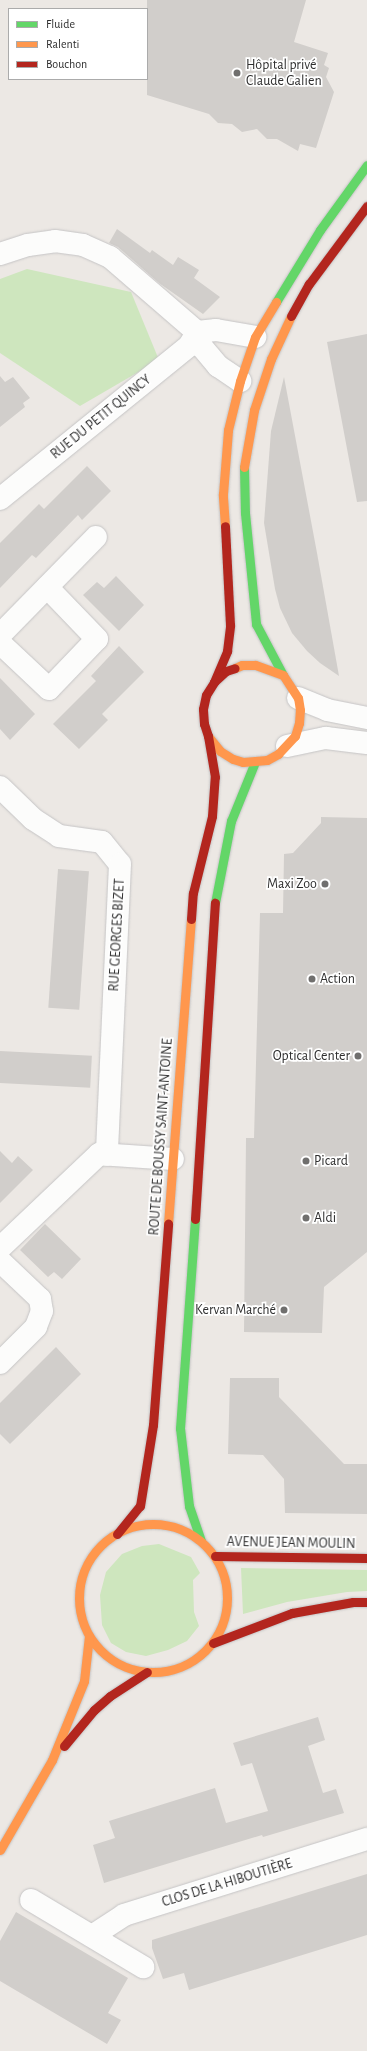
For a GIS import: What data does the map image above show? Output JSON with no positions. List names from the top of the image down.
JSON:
{
  "streets": {
    "main road": ["ROUTE DE BOUSSY SAINT-ANTOINE", "AVENUE JEAN MOULIN"],
    "street": ["RUE DU PETIT QUINCY", "RUE GEORGES BIZET", "CLOS DE LA HIBOUTIÈRE"]
  },
  "places": [
    "Hôpital privé Claude Galien",
    "Maxi Zoo",
    "Action",
    "Optical Center",
    "Picard",
    "Aldi",
    "Kervan Marché"
  ],
  "legend": ["Fluide", "Ralenti", "Bouchon"]
}
